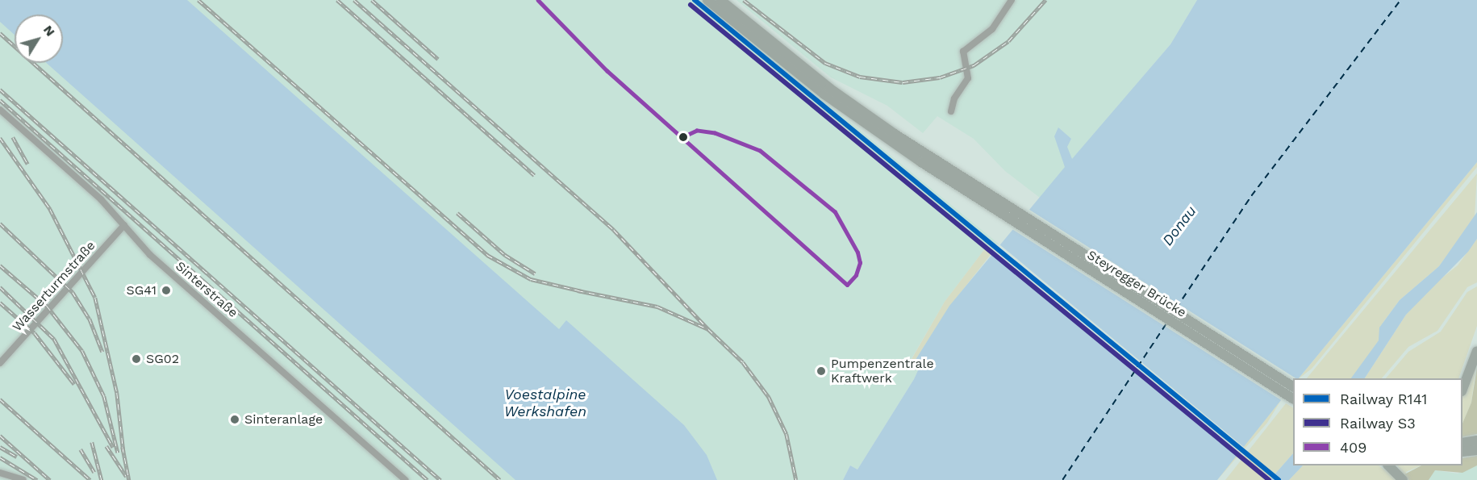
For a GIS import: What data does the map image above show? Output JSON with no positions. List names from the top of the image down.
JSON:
{
  "streets": {
    "main road": ["Steyregger Brücke"],
    "street": ["Wasserturmstraße", "Sinterstraße"]
  },
  "crossings": [
    ["Wasserturmstraße", "Sinterstraße"]
  ],
  "water": ["Donau", "Voestalpine Werkshafen"],
  "places": [
    "SG41",
    "SG02",
    "Pumpenzentrale Kraftwerk",
    "Sinteranlage"
  ],
  "lines": ["rail line R141", "transit line 409", "rail line S3"],
  "legend": ["Railway R141", "Railway S3", "409"],
  "north": "top right"
}
